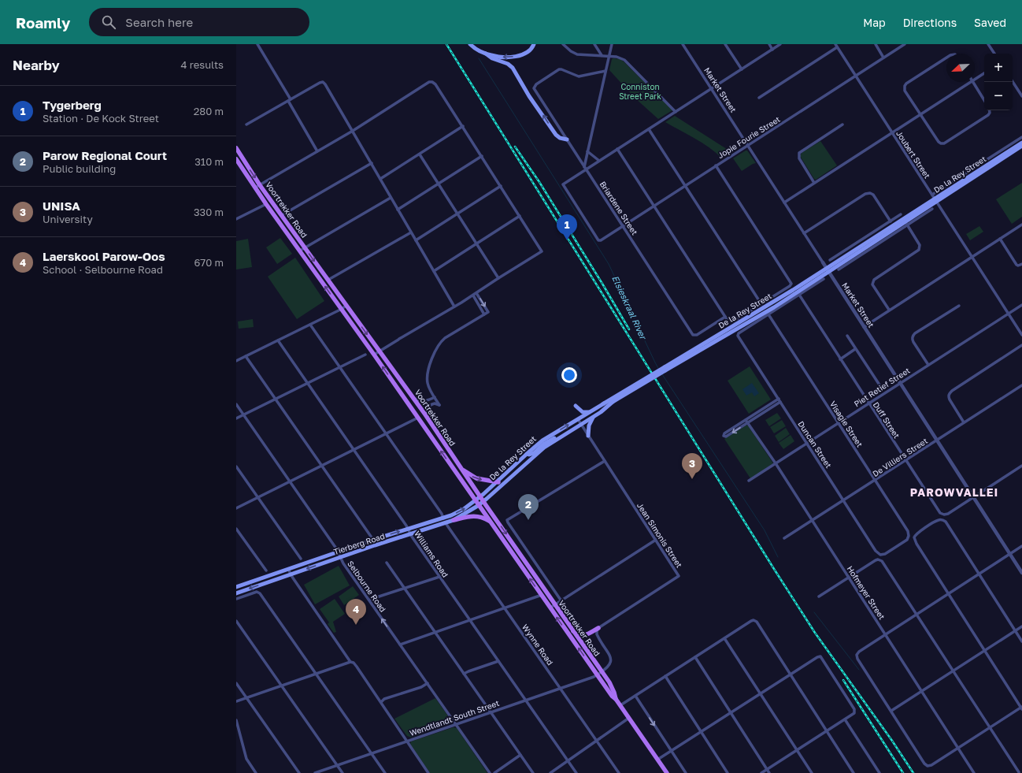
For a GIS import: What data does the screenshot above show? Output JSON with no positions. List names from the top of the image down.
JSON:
{
  "streets": {
    "main road": ["De la Rey Street", "Voortrekker Road", "Tierberg Road"],
    "street": [
      "Market Street",
      "Jopie Fourie Street",
      "Joubert Street",
      "Briardene Street",
      "Piet Retief Street",
      "Duff Street",
      "Visagie Street",
      "Duncan Street",
      "De Villiers Street",
      "Jean Simonis Street",
      "Williams Road",
      "Selbourne Road",
      "Hofmeyer Street",
      "Wynne Road",
      "Wendtlandt South Street"
    ]
  },
  "crossings": [
    ["Market Street", "Jopie Fourie Street"],
    ["Market Street", "De la Rey Street"],
    ["Market Street", "Piet Retief Street"],
    ["Market Street", "Duff Street"],
    ["Market Street", "De Villiers Street"],
    ["Jopie Fourie Street", "Joubert Street"],
    ["Jopie Fourie Street", "De la Rey Street"],
    ["Jopie Fourie Street", "Briardene Street"],
    ["Joubert Street", "De la Rey Street"],
    ["Joubert Street", "Piet Retief Street"],
    ["De la Rey Street", "Briardene Street"],
    ["De la Rey Street", "Voortrekker Road"],
    ["De la Rey Street", "Duff Street"],
    ["De la Rey Street", "Visagie Street"],
    ["De la Rey Street", "Duncan Street"],
    ["De la Rey Street", "Jean Simonis Street"],
    ["De la Rey Street", "Tierberg Road"],
    ["Voortrekker Road", "Tierberg Road"],
    ["Voortrekker Road", "Wendtlandt South Street"],
    ["Piet Retief Street", "Duff Street"],
    ["Piet Retief Street", "Visagie Street"],
    ["Piet Retief Street", "Duncan Street"],
    ["Piet Retief Street", "Hofmeyer Street"],
    ["Duff Street", "De Villiers Street"],
    ["Visagie Street", "Duncan Street"],
    ["Visagie Street", "De Villiers Street"],
    ["Duncan Street", "De Villiers Street"],
    ["De Villiers Street", "Hofmeyer Street"],
    ["Tierberg Road", "Williams Road"],
    ["Tierberg Road", "Selbourne Road"],
    ["Tierberg Road", "Wynne Road"],
    ["Williams Road", "Wendtlandt South Street"],
    ["Selbourne Road", "Wendtlandt South Street"],
    ["Wynne Road", "Wendtlandt South Street"]
  ],
  "districts": ["PAROWVALLEI"],
  "water": ["Elsieskraal River"],
  "parks": ["Conniston Street Park"],
  "north": "bottom left",
  "page": {
    "header": "Roamly",
    "search": "Search here",
    "nav": ["Map", "Directions", "Saved"],
    "heading": ["Nearby", "4 results"],
    "map_buttons": ["+", "−"],
    "list": [
      {
        "mark": "1",
        "name": "Tygerberg",
        "note": "Station · De Kock Street",
        "value": "280 m"
      },
      {
        "mark": "2",
        "name": "Parow Regional Court",
        "note": "Public building",
        "value": "310 m"
      },
      {
        "mark": "3",
        "name": "UNISA",
        "note": "University",
        "value": "330 m"
      },
      {
        "mark": "4",
        "name": "Laerskool Parow-Oos",
        "note": "School · Selbourne Road",
        "value": "670 m"
      }
    ],
    "pins": [
      "1",
      "3",
      "2",
      "4"
    ]
  }
}
